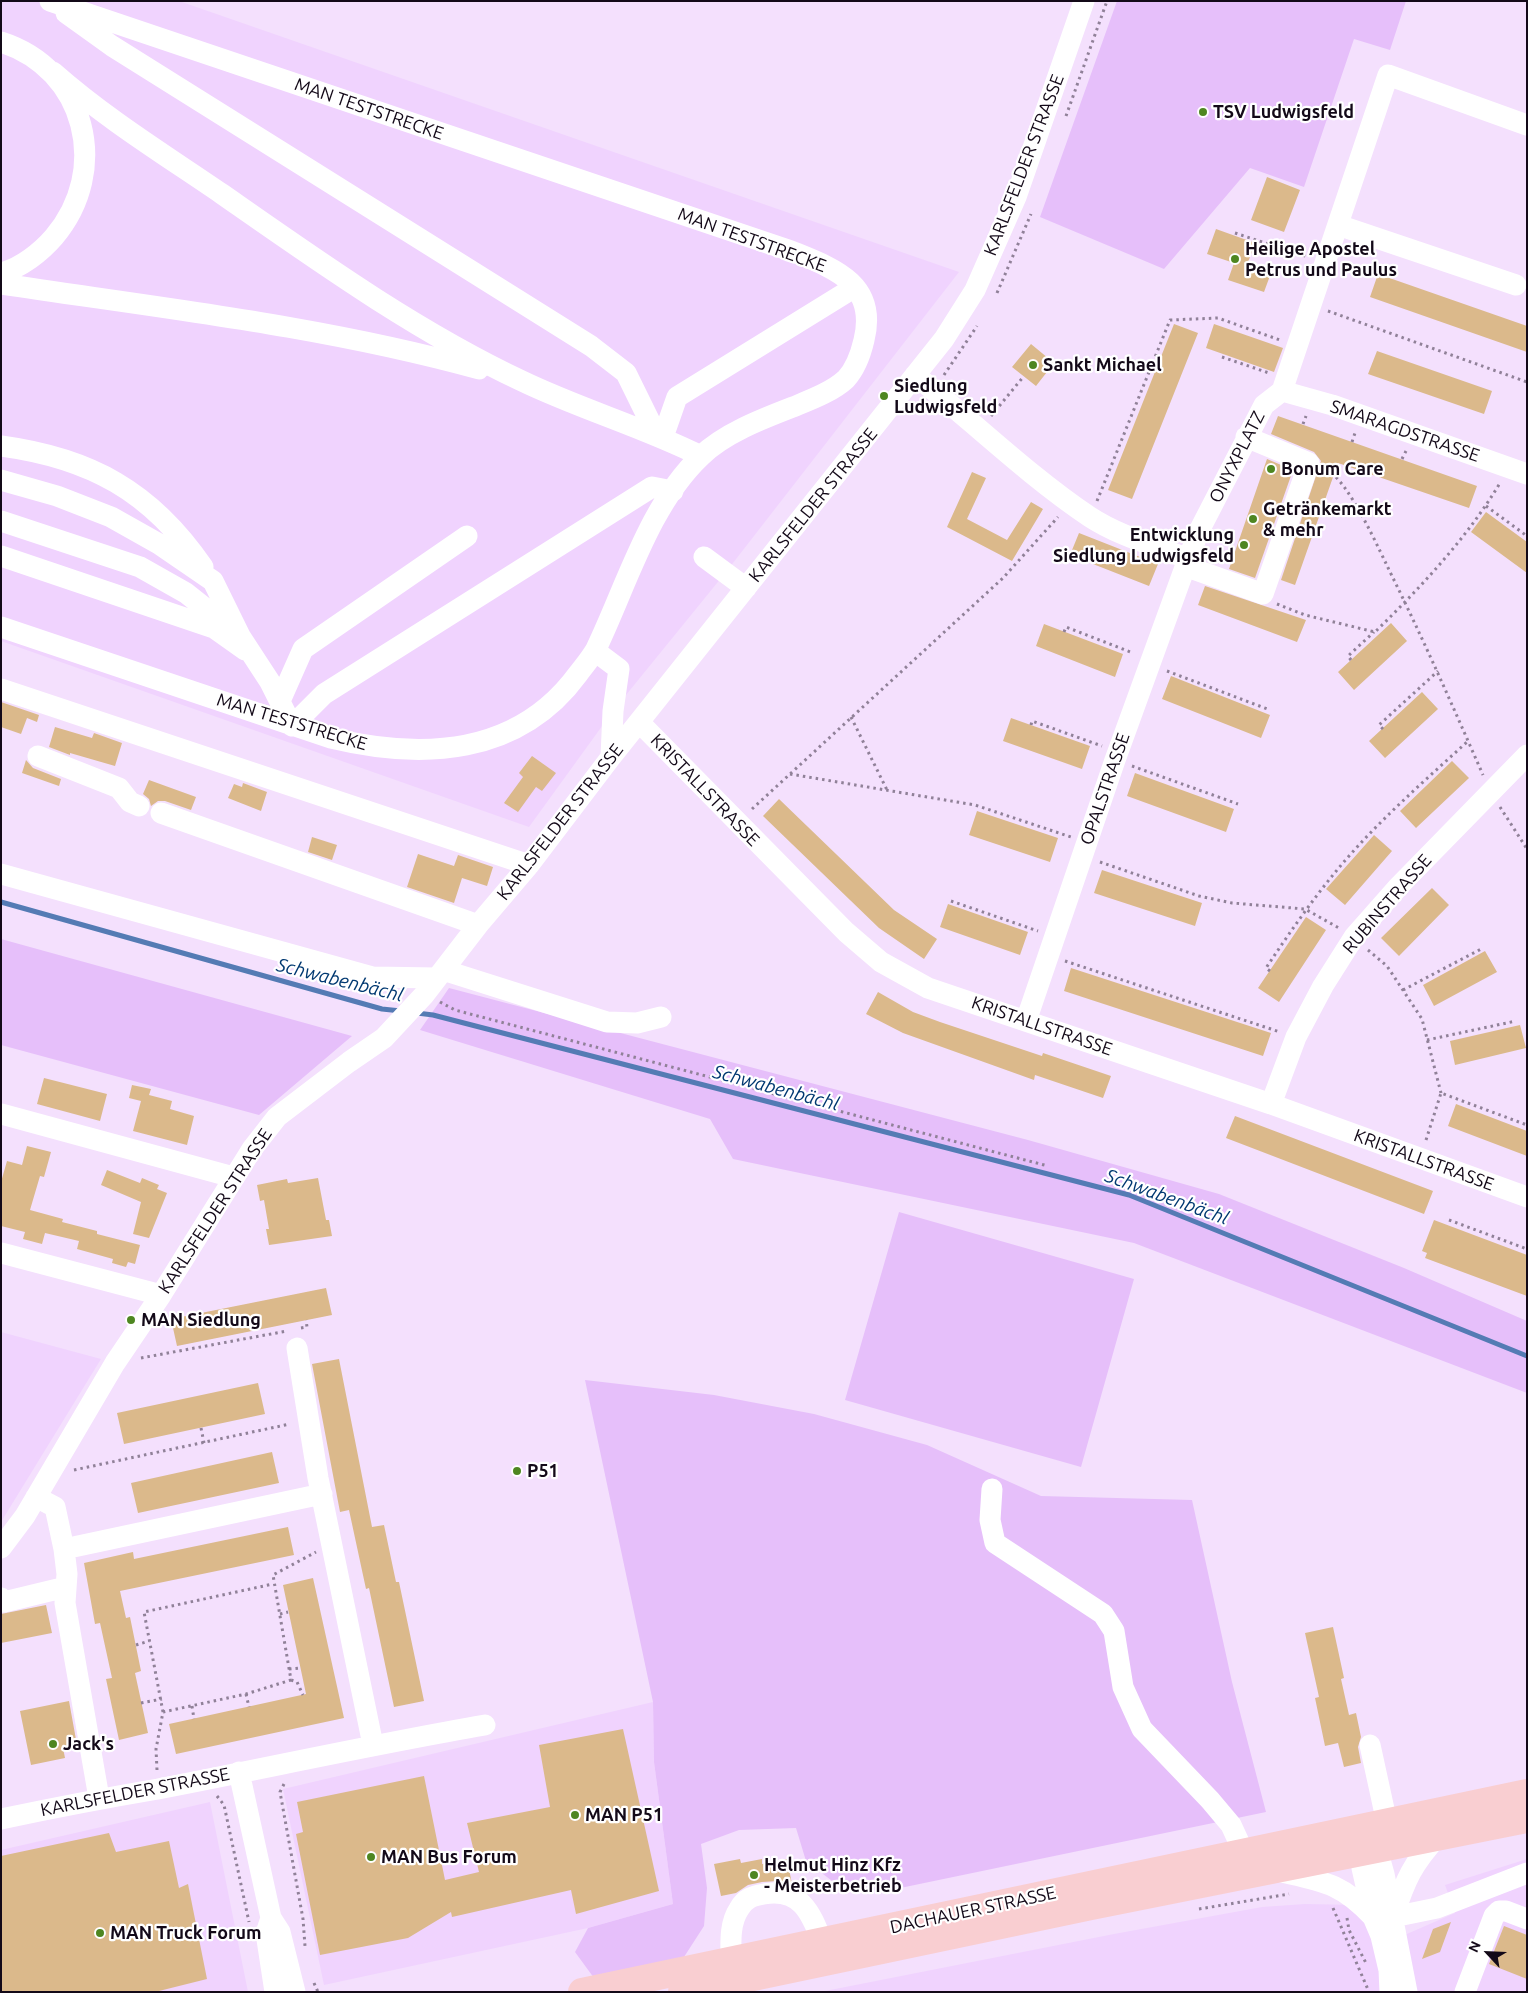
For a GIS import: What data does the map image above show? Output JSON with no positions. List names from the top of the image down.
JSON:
{
  "streets": {
    "main road": ["DACHAUER STRASSE"],
    "street": [
      "MAN TESTSTRECKE",
      "KARLSFELDER STRASSE",
      "SMARAGDSTRASSE",
      "ONYXPLATZ",
      "OPALSTRASSE",
      "KRISTALLSTRASSE",
      "RUBINSTRASSE"
    ]
  },
  "crossings": [
    ["KARLSFELDER STRASSE", "KRISTALLSTRASSE"],
    ["SMARAGDSTRASSE", "ONYXPLATZ"],
    ["ONYXPLATZ", "OPALSTRASSE"],
    ["OPALSTRASSE", "KRISTALLSTRASSE"],
    ["KRISTALLSTRASSE", "RUBINSTRASSE"]
  ],
  "water": ["Schwabenbächl"],
  "places": [
    "TSV Ludwigsfeld",
    "Heilige Apostel Petrus und Paulus",
    "Sankt Michael",
    "Siedlung Ludwigsfeld",
    "Bonum Care",
    "Getränkemarkt & mehr",
    "Entwicklung Siedlung Ludwigsfeld",
    "MAN Siedlung",
    "P51",
    "Jack's",
    "MAN P51",
    "MAN Bus Forum",
    "Helmut Hinz Kfz - Meisterbetrieb",
    "MAN Truck Forum"
  ],
  "north": "top left"
}
